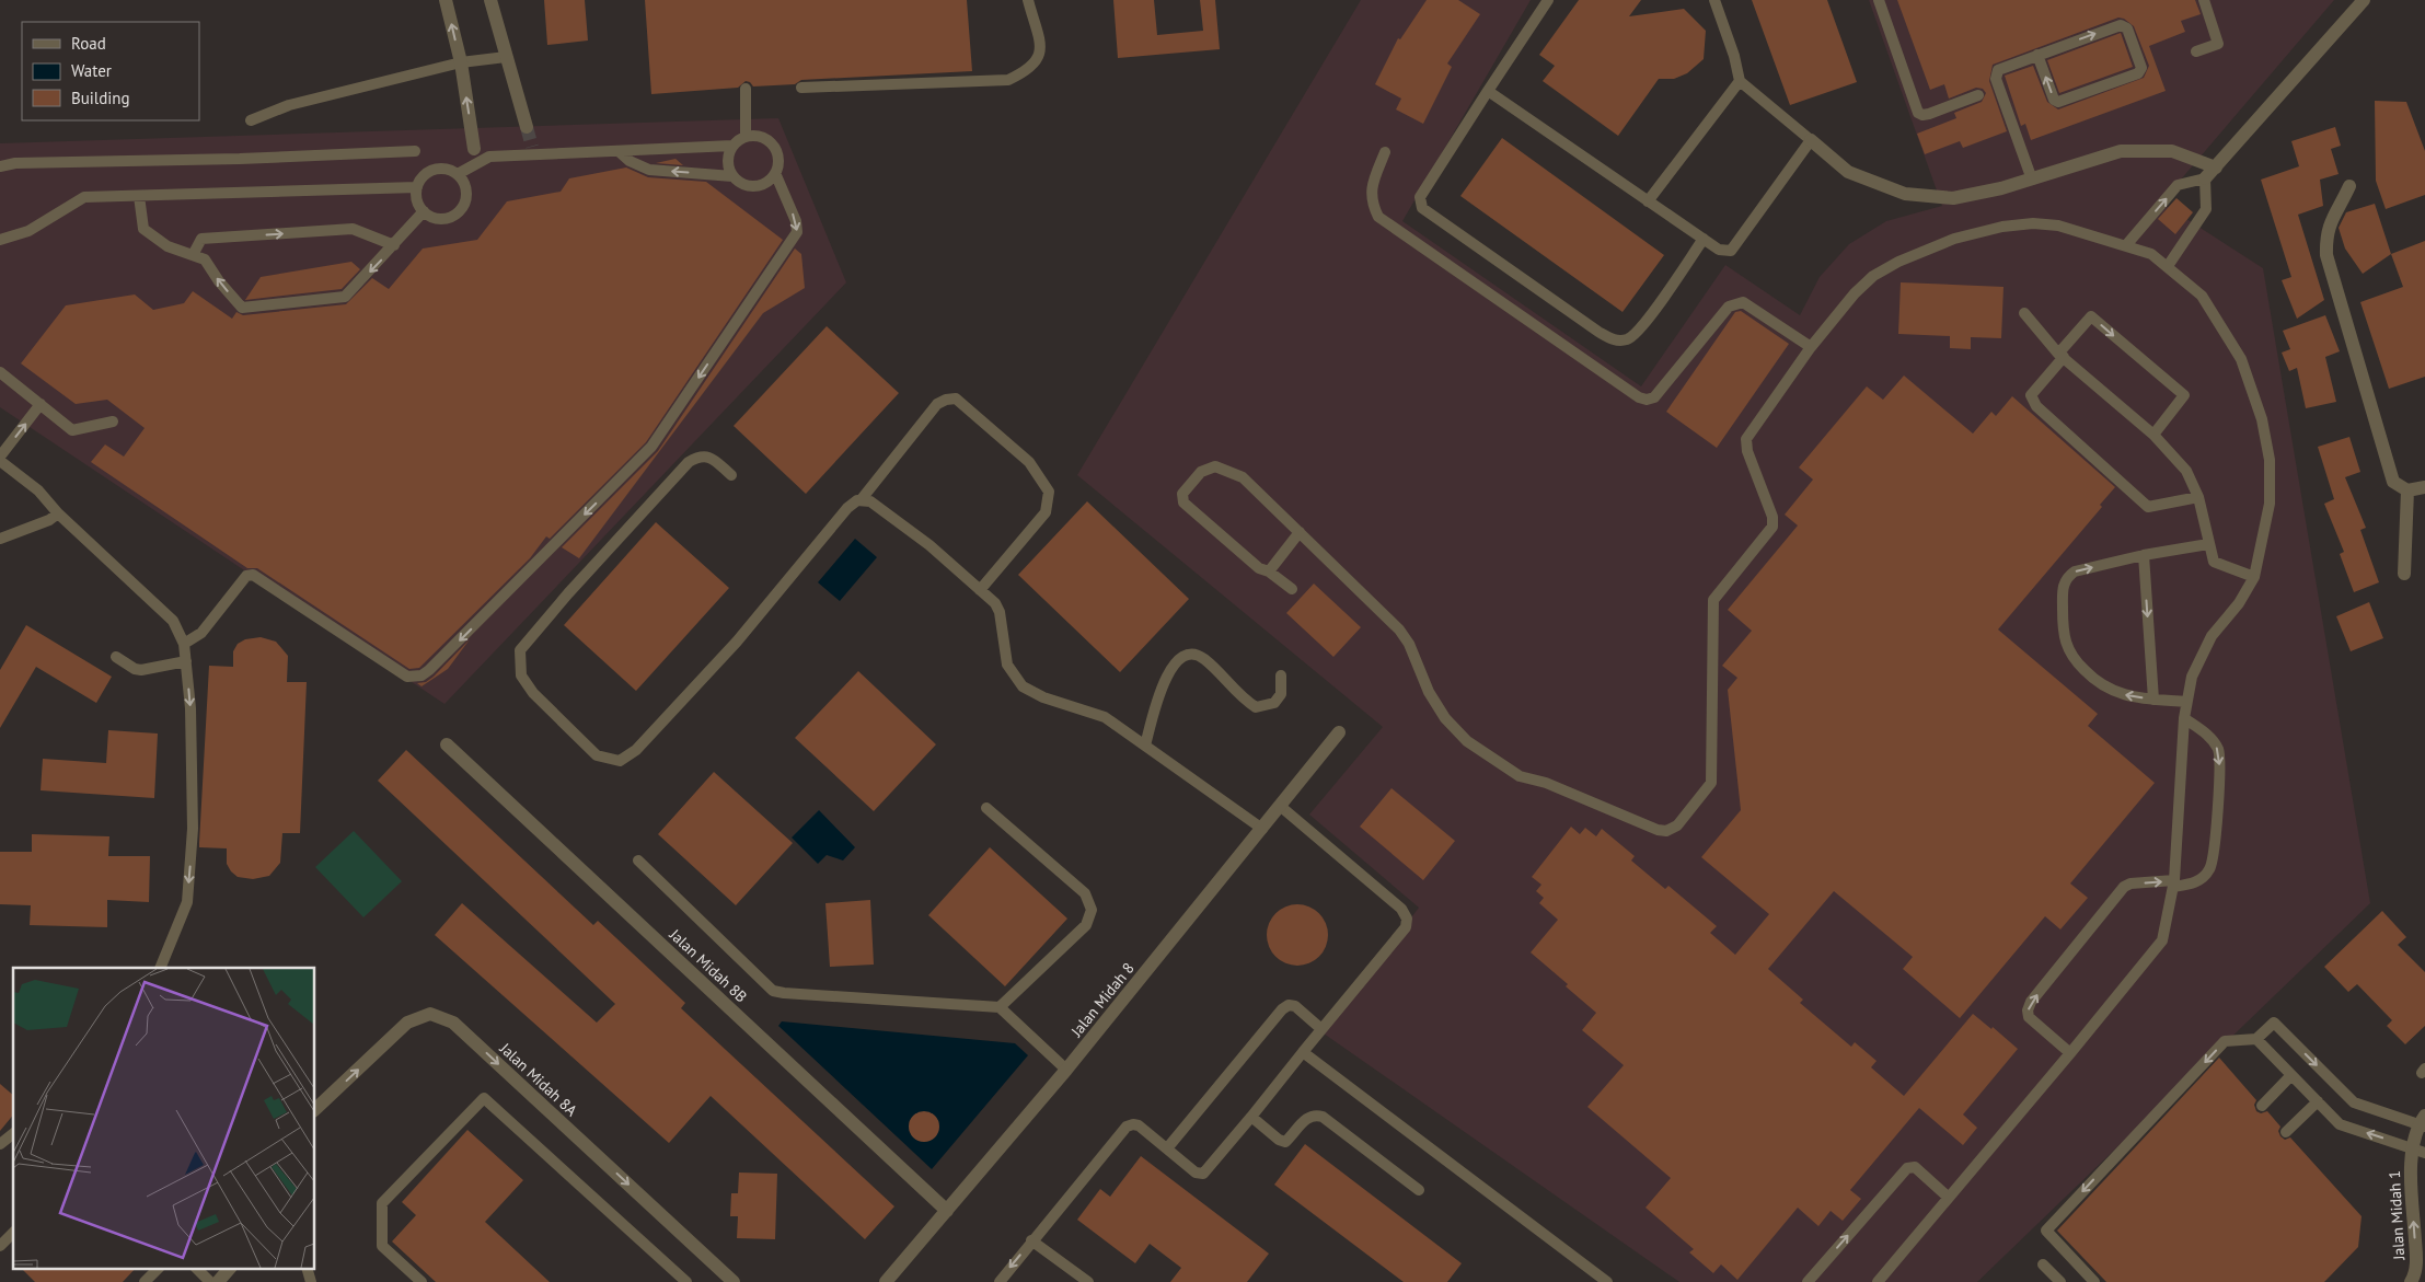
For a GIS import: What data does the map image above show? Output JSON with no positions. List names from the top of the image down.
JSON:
{
  "streets": {
    "street": [
      "Jalan Midah 8B",
      "Jalan Midah 8",
      "Jalan Midah 8A",
      "Jalan Midah 1"
    ]
  },
  "crossings": [
    ["Jalan Midah 8B", "Jalan Midah 8"]
  ],
  "one_way": ["Jalan Midah 8A", "Jalan Midah 1"],
  "legend": ["Road", "Water", "Building"]
}
